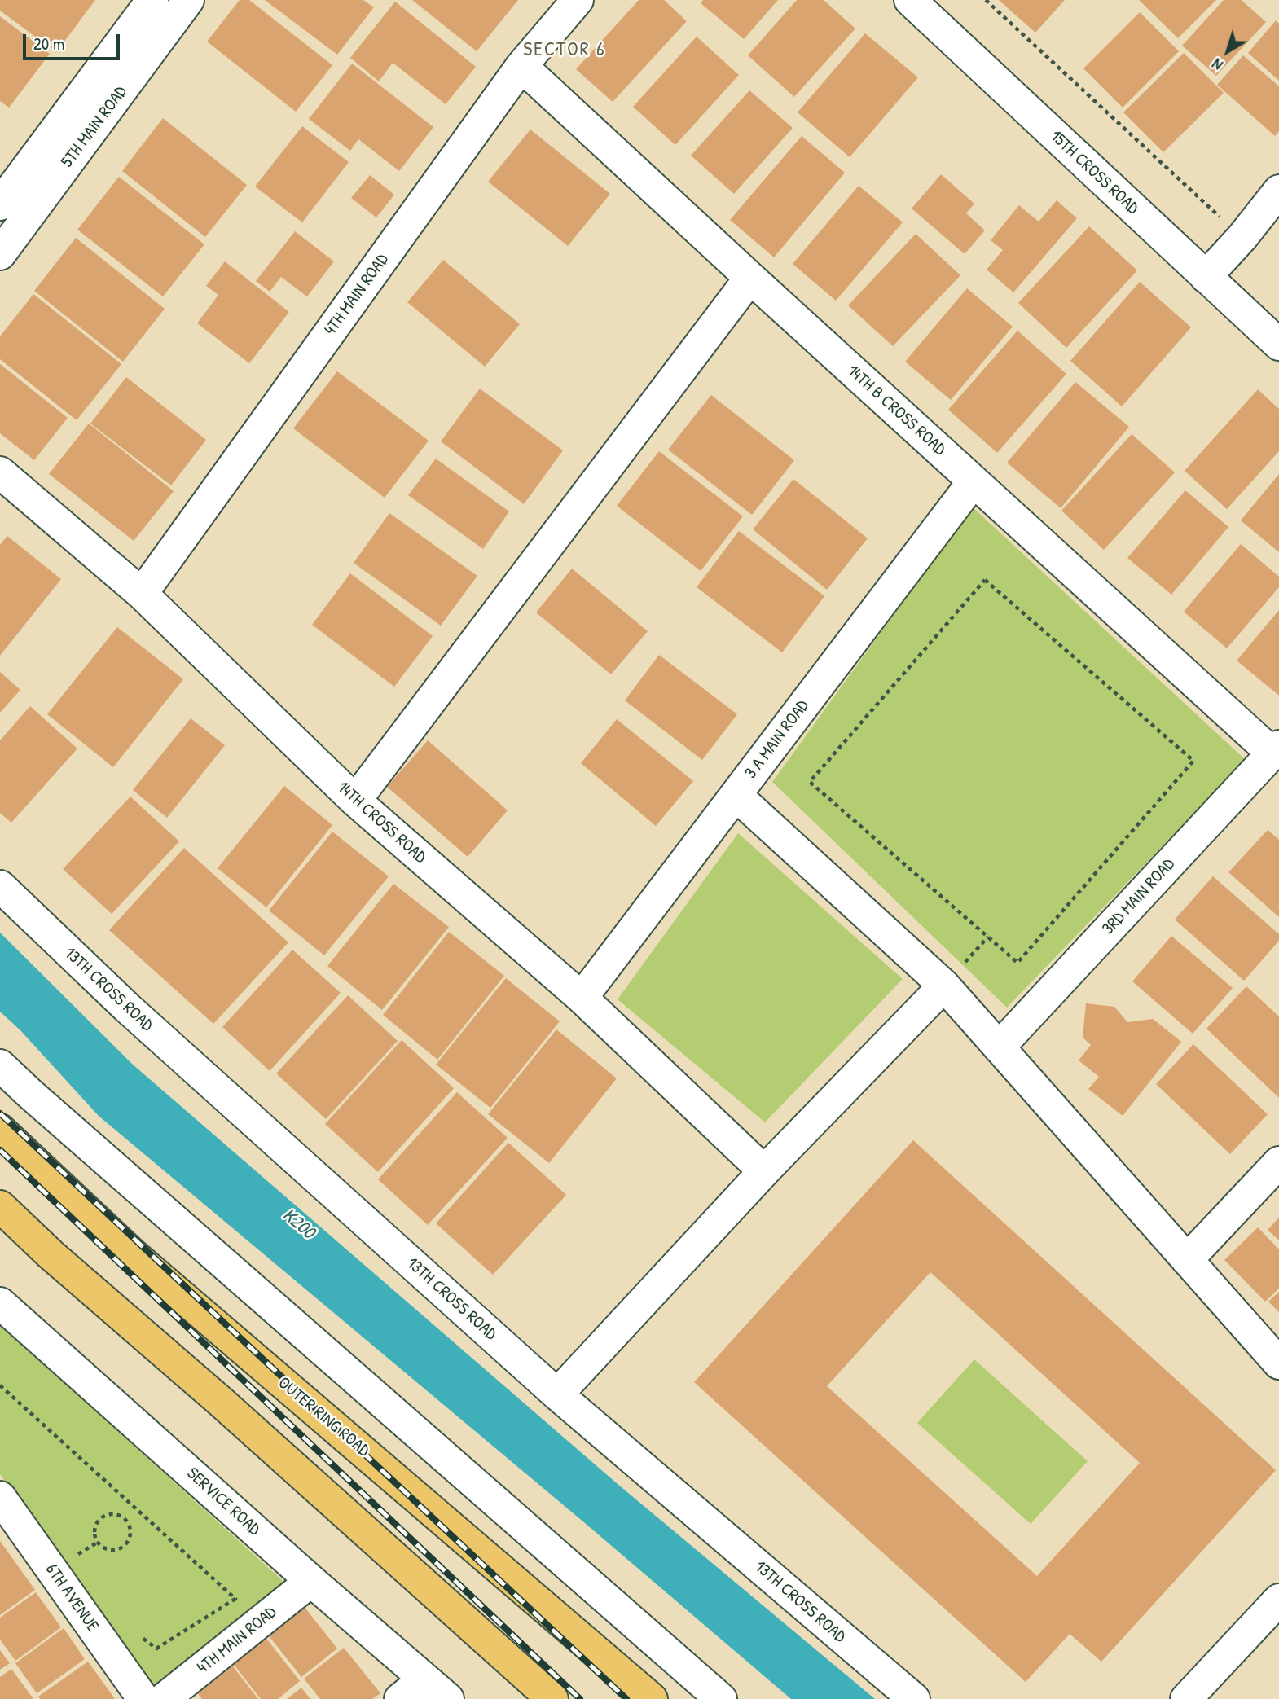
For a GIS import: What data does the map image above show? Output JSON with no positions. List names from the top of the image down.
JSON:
{
  "streets": {
    "highway": ["OUTER RING ROAD"],
    "street": [
      "5TH MAIN ROAD",
      "15TH CROSS ROAD",
      "4TH MAIN ROAD",
      "14TH B CROSS ROAD",
      "3 A MAIN ROAD",
      "14TH CROSS ROAD",
      "3RD MAIN ROAD",
      "13TH CROSS ROAD",
      "SERVICE ROAD",
      "6TH AVENUE"
    ]
  },
  "crossings": [
    ["4TH MAIN ROAD", "14TH B CROSS ROAD"],
    ["4TH MAIN ROAD", "14TH CROSS ROAD"],
    ["4TH MAIN ROAD", "SERVICE ROAD"],
    ["14TH B CROSS ROAD", "3 A MAIN ROAD"],
    ["14TH B CROSS ROAD", "3RD MAIN ROAD"],
    ["3 A MAIN ROAD", "14TH CROSS ROAD"]
  ],
  "districts": ["SECTOR 6"],
  "water": ["K200"],
  "scale_bar": "20 m",
  "north": "bottom left"
}
